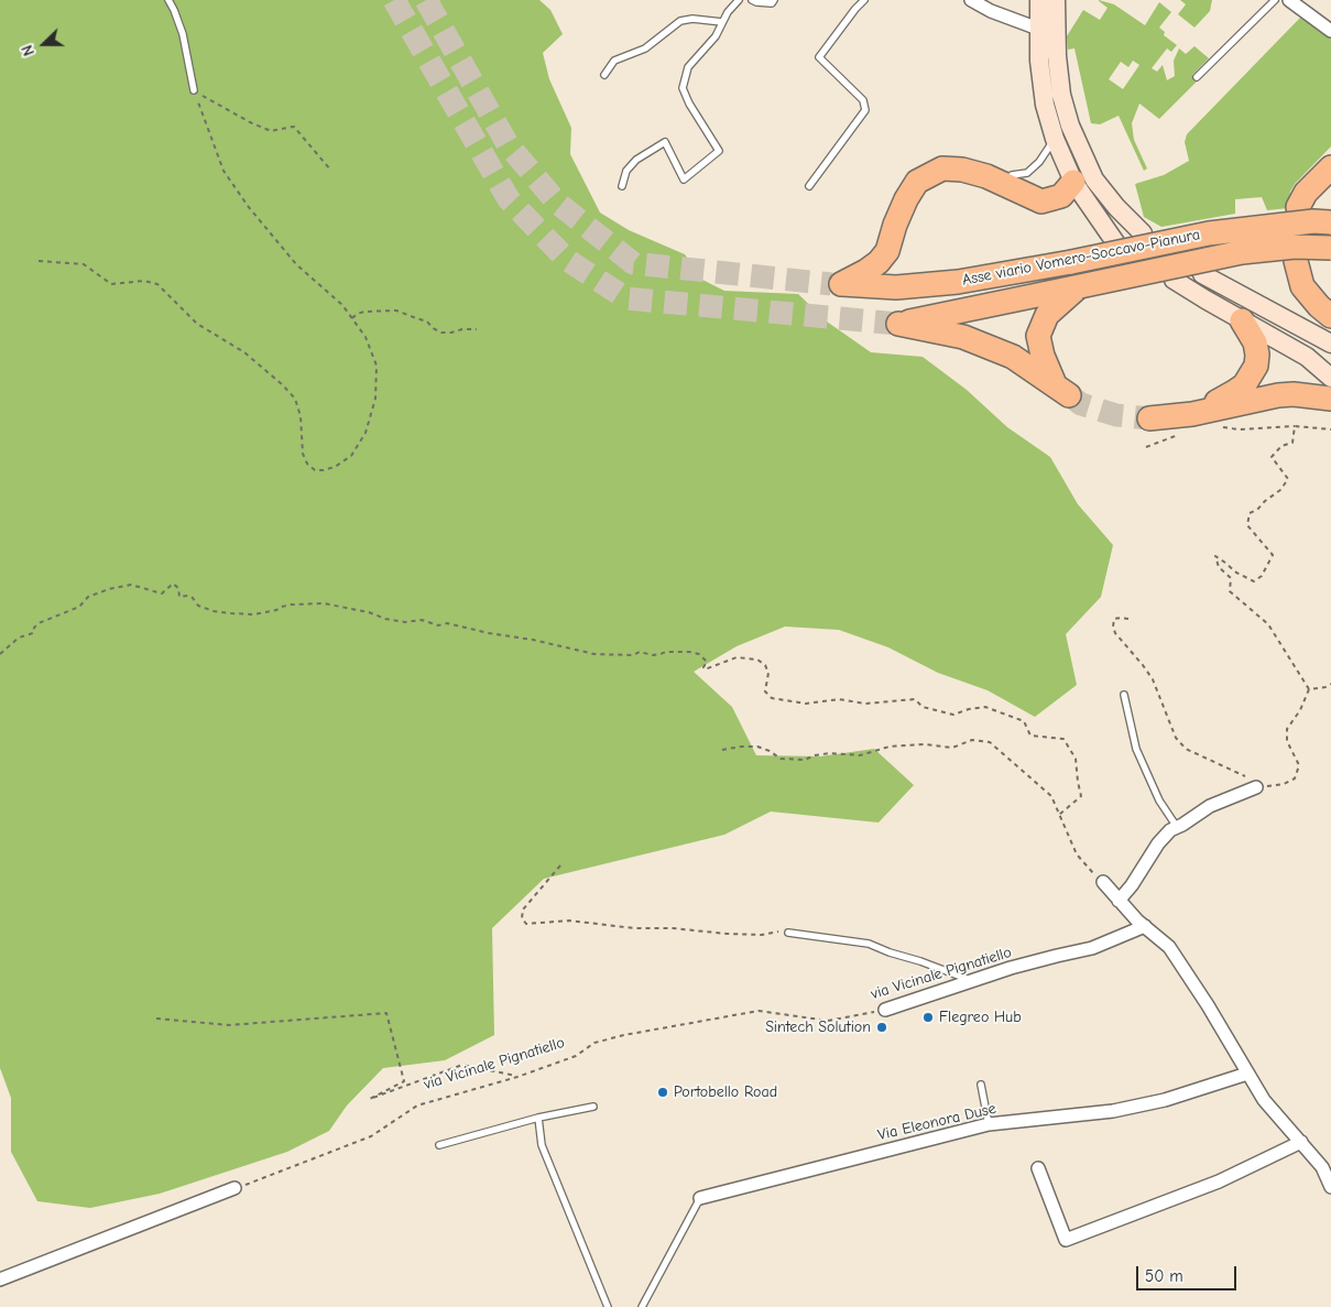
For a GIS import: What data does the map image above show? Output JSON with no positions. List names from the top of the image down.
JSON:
{
  "streets": {
    "highway": ["Asse viario Vomero-Soccavo-Pianura"],
    "street": ["via Vicinale Pignatiello", "Via Eleonora Duse"]
  },
  "places": ["Flegreo Hub", "Sintech Solution", "Portobello Road"],
  "scale_bar": "50 m",
  "north": "left"
}
